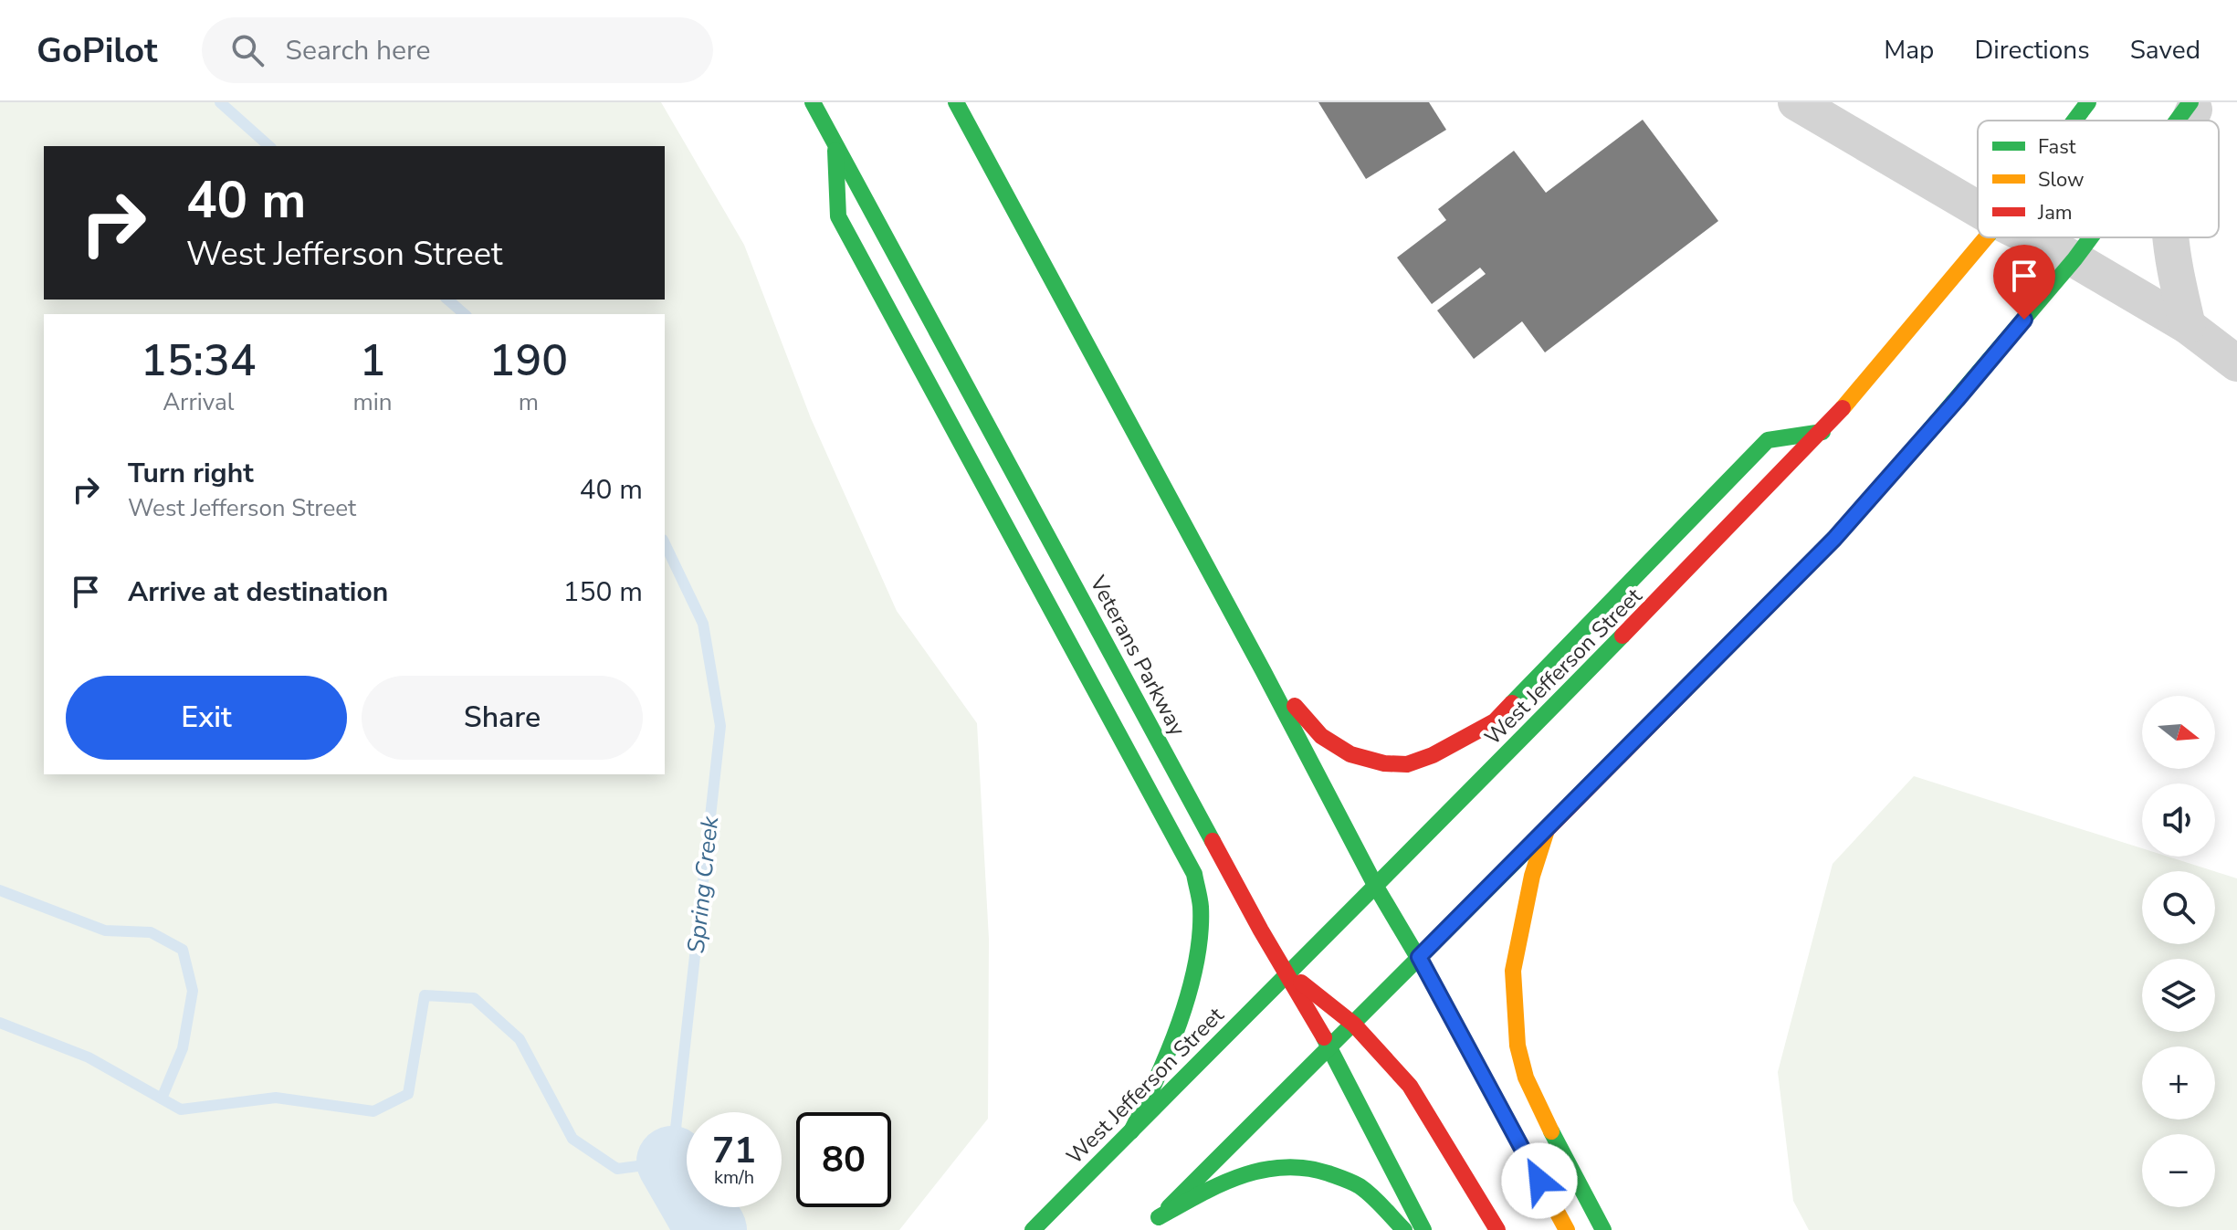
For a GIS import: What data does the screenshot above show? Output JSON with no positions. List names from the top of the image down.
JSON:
{
  "streets": {
    "main road": ["Veterans Parkway", "West Jefferson Street"]
  },
  "crossings": [
    ["Veterans Parkway", "West Jefferson Street"]
  ],
  "water": ["Spring Creek"],
  "legend": ["Fast", "Slow", "Jam"],
  "north": "right",
  "page": {
    "header": "GoPilot",
    "search": "Search here",
    "nav": ["Map", "Directions", "Saved"],
    "turn": ["40 m", "West Jefferson Street"],
    "eta": [
      "15:34",
      "Arrival",
      "1",
      "min",
      "190",
      "m"
    ],
    "list": [
      {
        "name": "Turn right",
        "note": "West Jefferson Street",
        "value": "40 m"
      },
      {
        "name": "Arrive at destination",
        "value": "150 m"
      }
    ],
    "buttons": ["Exit", "Share"],
    "map_buttons": ["+", "−"],
    "speed": "71 km/h",
    "limit": "80"
  }
}
